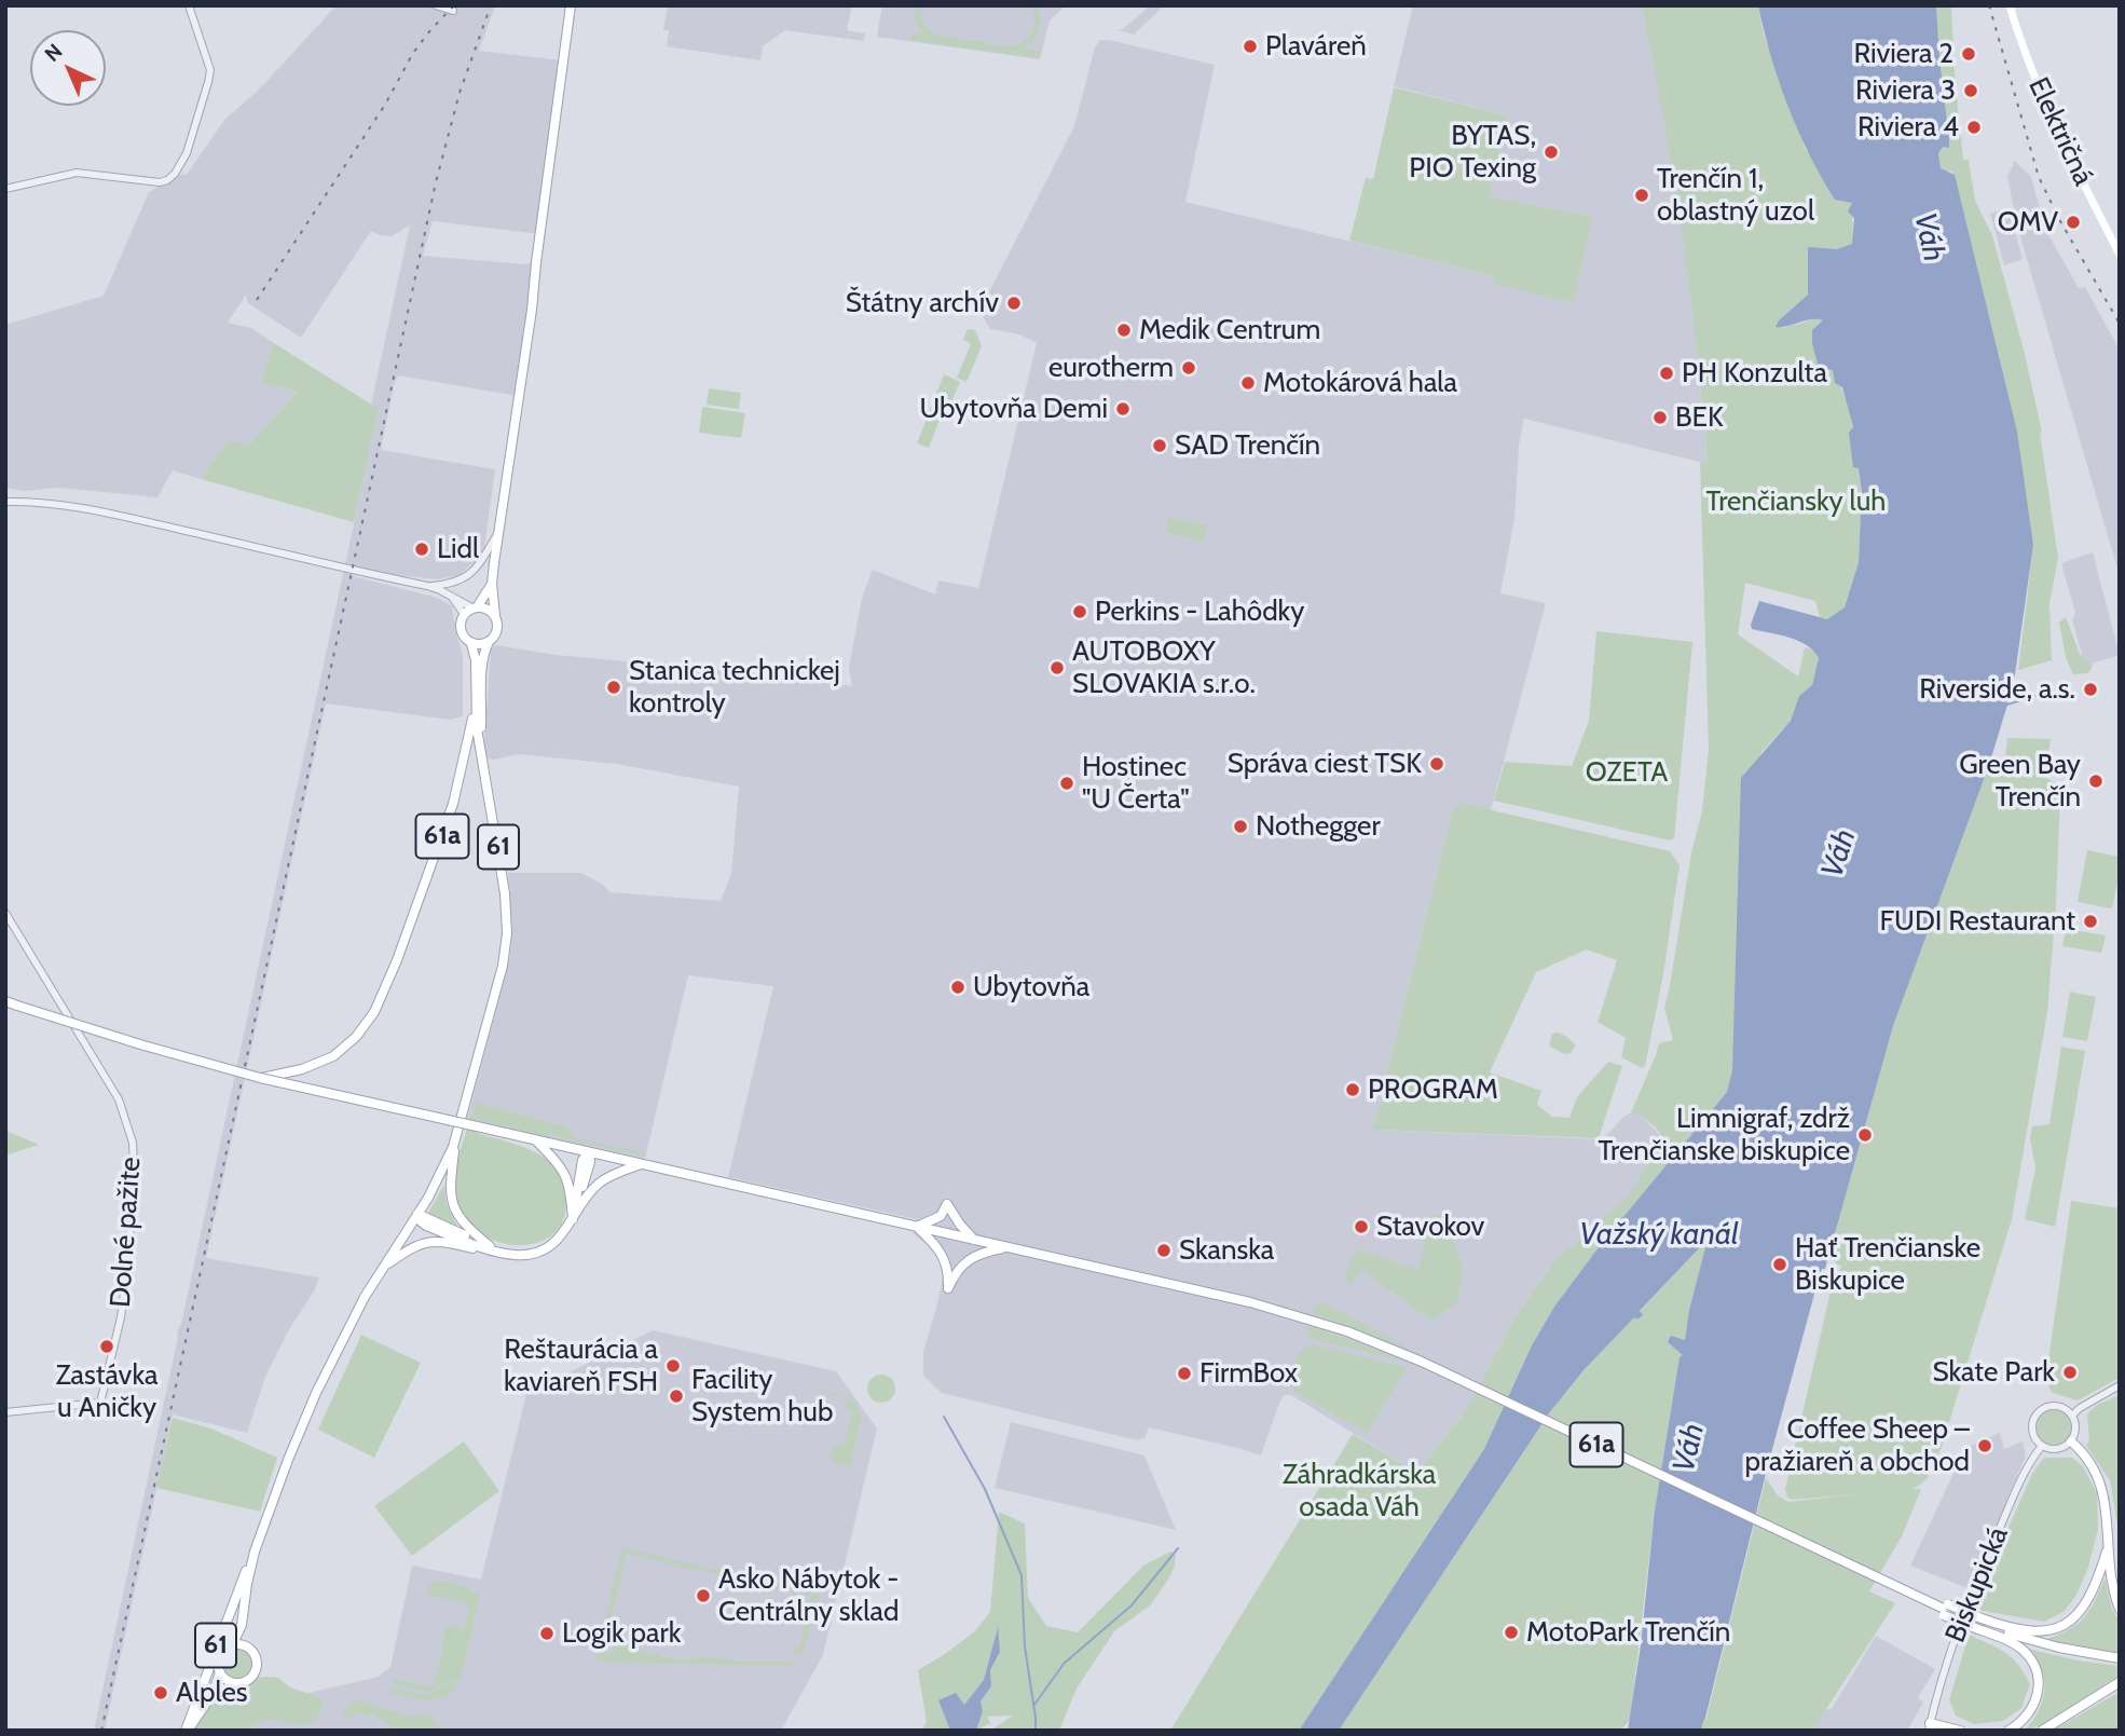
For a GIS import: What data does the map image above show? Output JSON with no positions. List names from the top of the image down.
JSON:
{
  "streets": {
    "main road": ["Električná", "61a", "61"],
    "street": ["Dolné pažite", "Biskupická"]
  },
  "crossings": [
    ["61a", "61"],
    ["61a", "Biskupická"]
  ],
  "water": ["Váh", "Važský kanál"],
  "parks": ["Trenčiansky luh", "OZETA", "Záhradkárska osada Váh"],
  "places": [
    "Plaváreň",
    "Riviera 2",
    "Riviera 3",
    "Riviera 4",
    "BYTAS, PIO Texing",
    "Trenčín 1, oblastný uzol",
    "OMV",
    "Štátny archív",
    "Medik Centrum",
    "eurotherm",
    "PH Konzulta",
    "Motokárová hala",
    "Ubytovňa Demi",
    "BEK",
    "SAD Trenčín",
    "Lidl",
    "Perkins - Lahôdky",
    "AUTOBOXY SLOVAKIA s.r.o.",
    "Stanica technickej kontroly",
    "Riverside, a.s.",
    "Správa ciest TSK",
    "Green Bay Trenčín",
    "Hostinec \"U Čerta\"",
    "Nothegger",
    "FUDI Restaurant",
    "Ubytovňa",
    "PROGRAM",
    "Limnigraf, zdrž Trenčianske biskupice",
    "Stavokov",
    "Skanska",
    "Hať Trenčianske Biskupice",
    "Zastávka u Aničky",
    "Reštaurácia a kaviareň FSH",
    "Skate Park",
    "FirmBox",
    "Facility System hub",
    "Coffee Sheep – pražiareň a obchod",
    "Asko Nábytok - Centrálny sklad",
    "MotoPark Trenčín",
    "Logik park",
    "Alples"
  ],
  "north": "top left"
}
